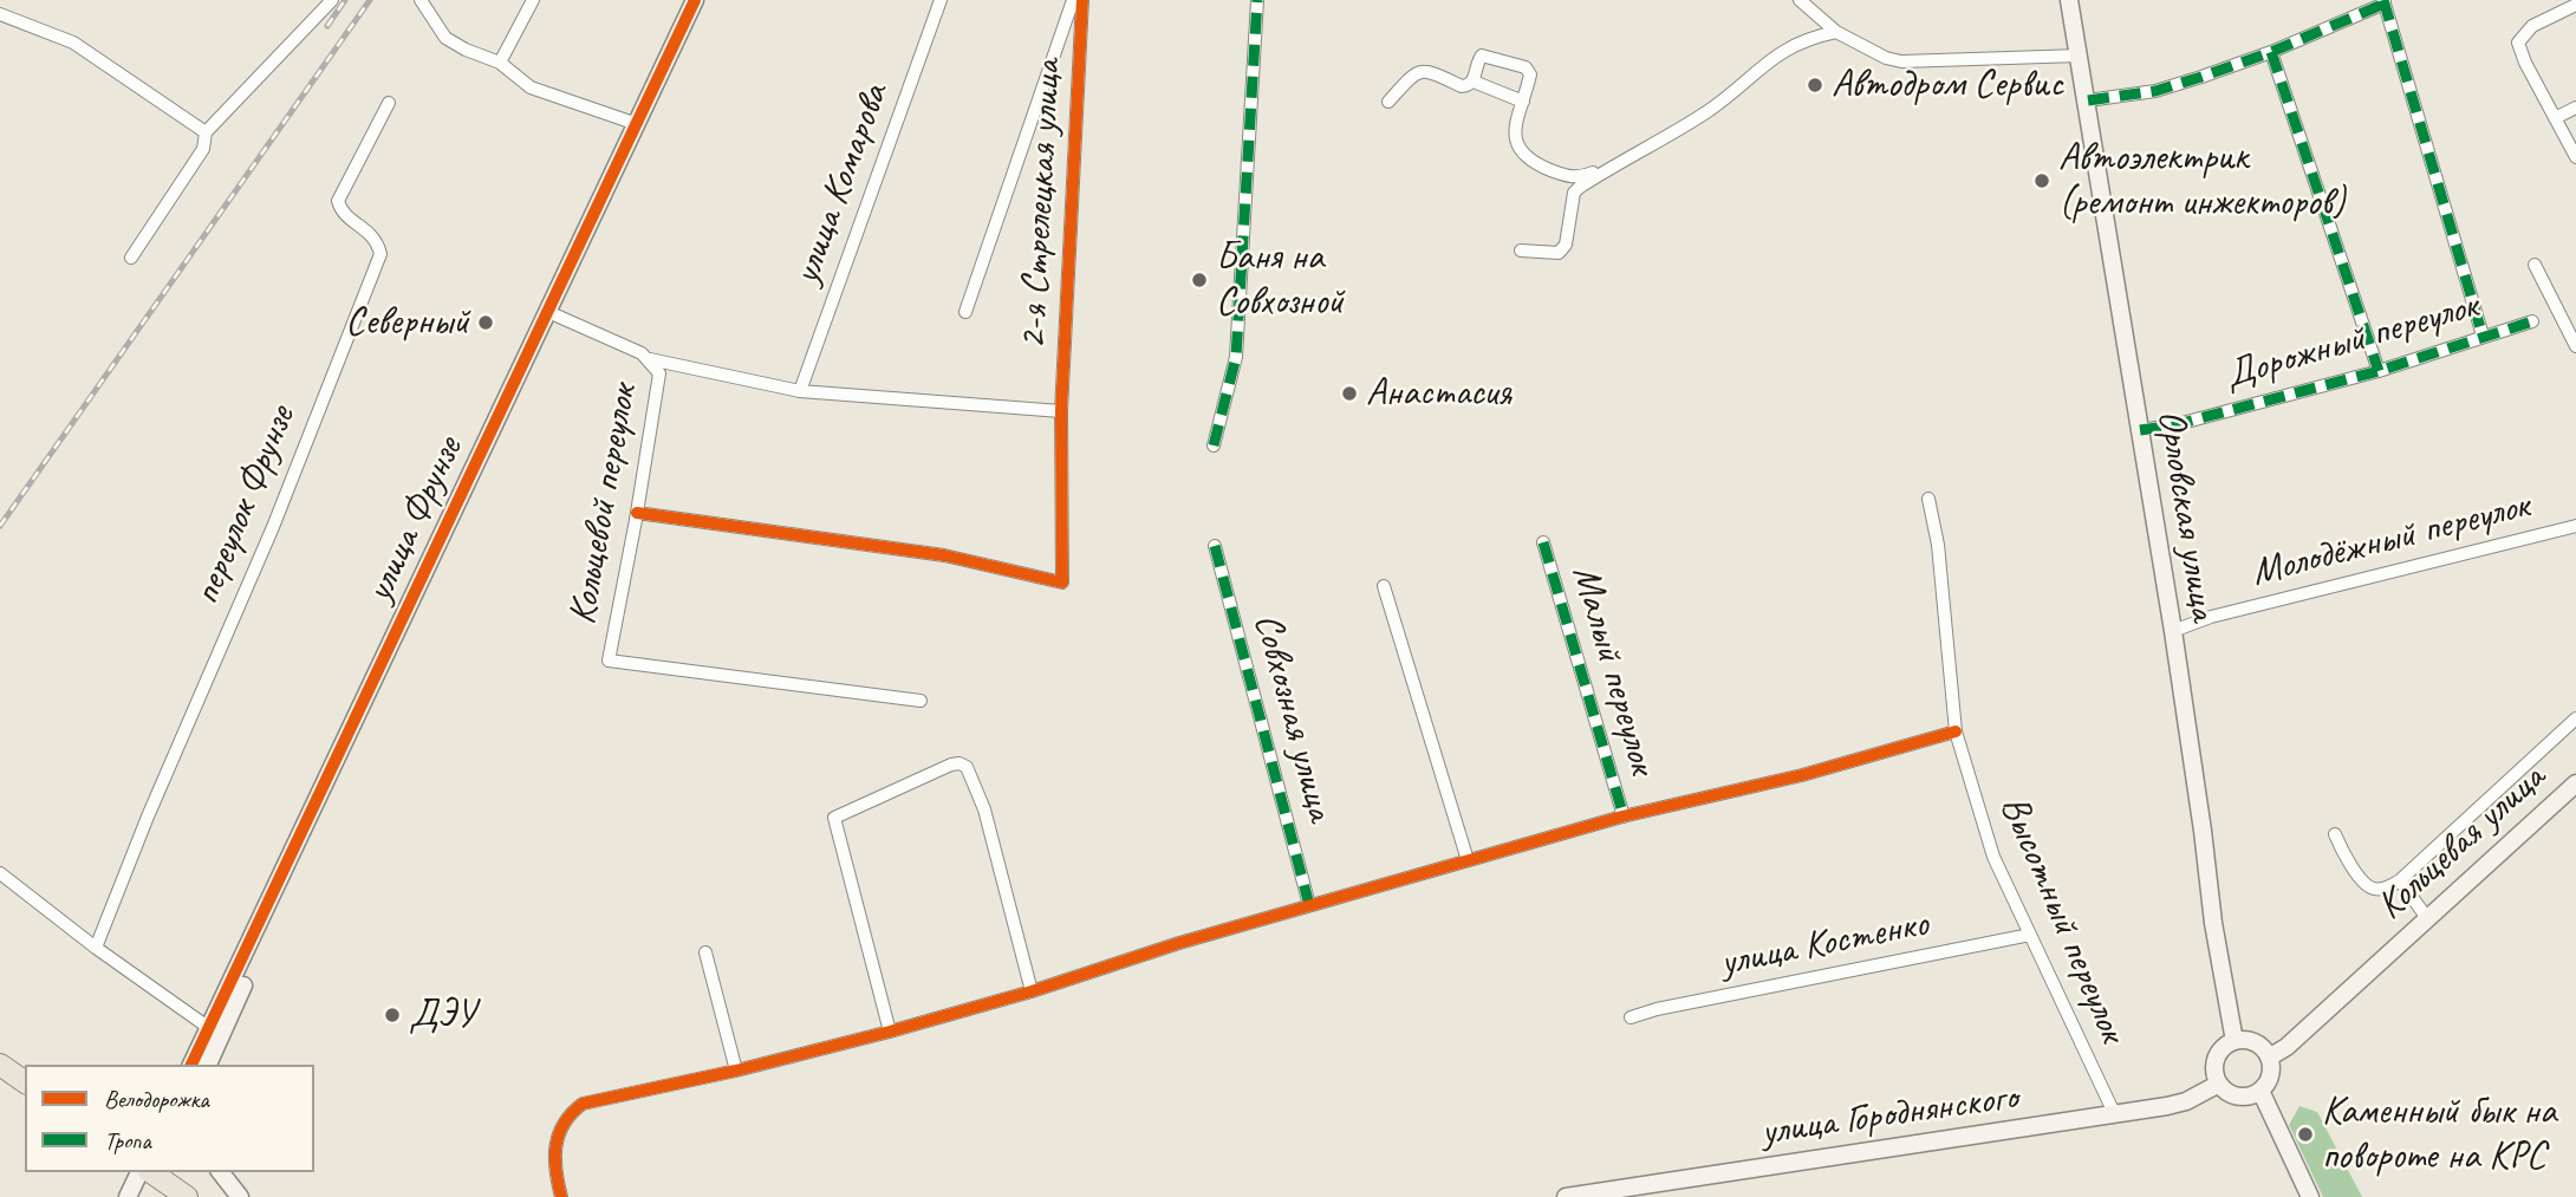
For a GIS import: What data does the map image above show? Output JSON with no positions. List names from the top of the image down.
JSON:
{
  "streets": {
    "main road": [
      "Орловская улица",
      "улица Фрунзе",
      "Кольцевая улица",
      "улица Городнянского"
    ],
    "street": [
      "улица Комарова",
      "2-я Стрелецкая улица",
      "Дорожный переулок",
      "Кольцевой переулок",
      "переулок Фрунзе",
      "Молодёжный переулок",
      "Малый переулок",
      "Совхозная улица",
      "Высотный переулок",
      "улица Костенко"
    ]
  },
  "crossings": [
    ["2-я Стрелецкая улица", "Кольцевой переулок"],
    ["Дорожный переулок", "Орловская улица"],
    ["Кольцевой переулок", "улица Фрунзе"],
    ["Орловская улица", "Молодёжный переулок"],
    ["Орловская улица", "Кольцевая улица"],
    ["Орловская улица", "улица Городнянского"],
    ["Кольцевая улица", "улица Городнянского"],
    ["Высотный переулок", "улица Костенко"],
    ["Высотный переулок", "улица Городнянского"]
  ],
  "places": [
    "Автодром Сервис",
    "Автоэлектрик (ремонт инжекторов)",
    "Баня на Совхозной",
    "Северный",
    "Анастасия",
    "ДЭУ",
    "Каменный бык на повороте на КРС"
  ],
  "legend": ["Велодорожка", "Тропа"]
}
